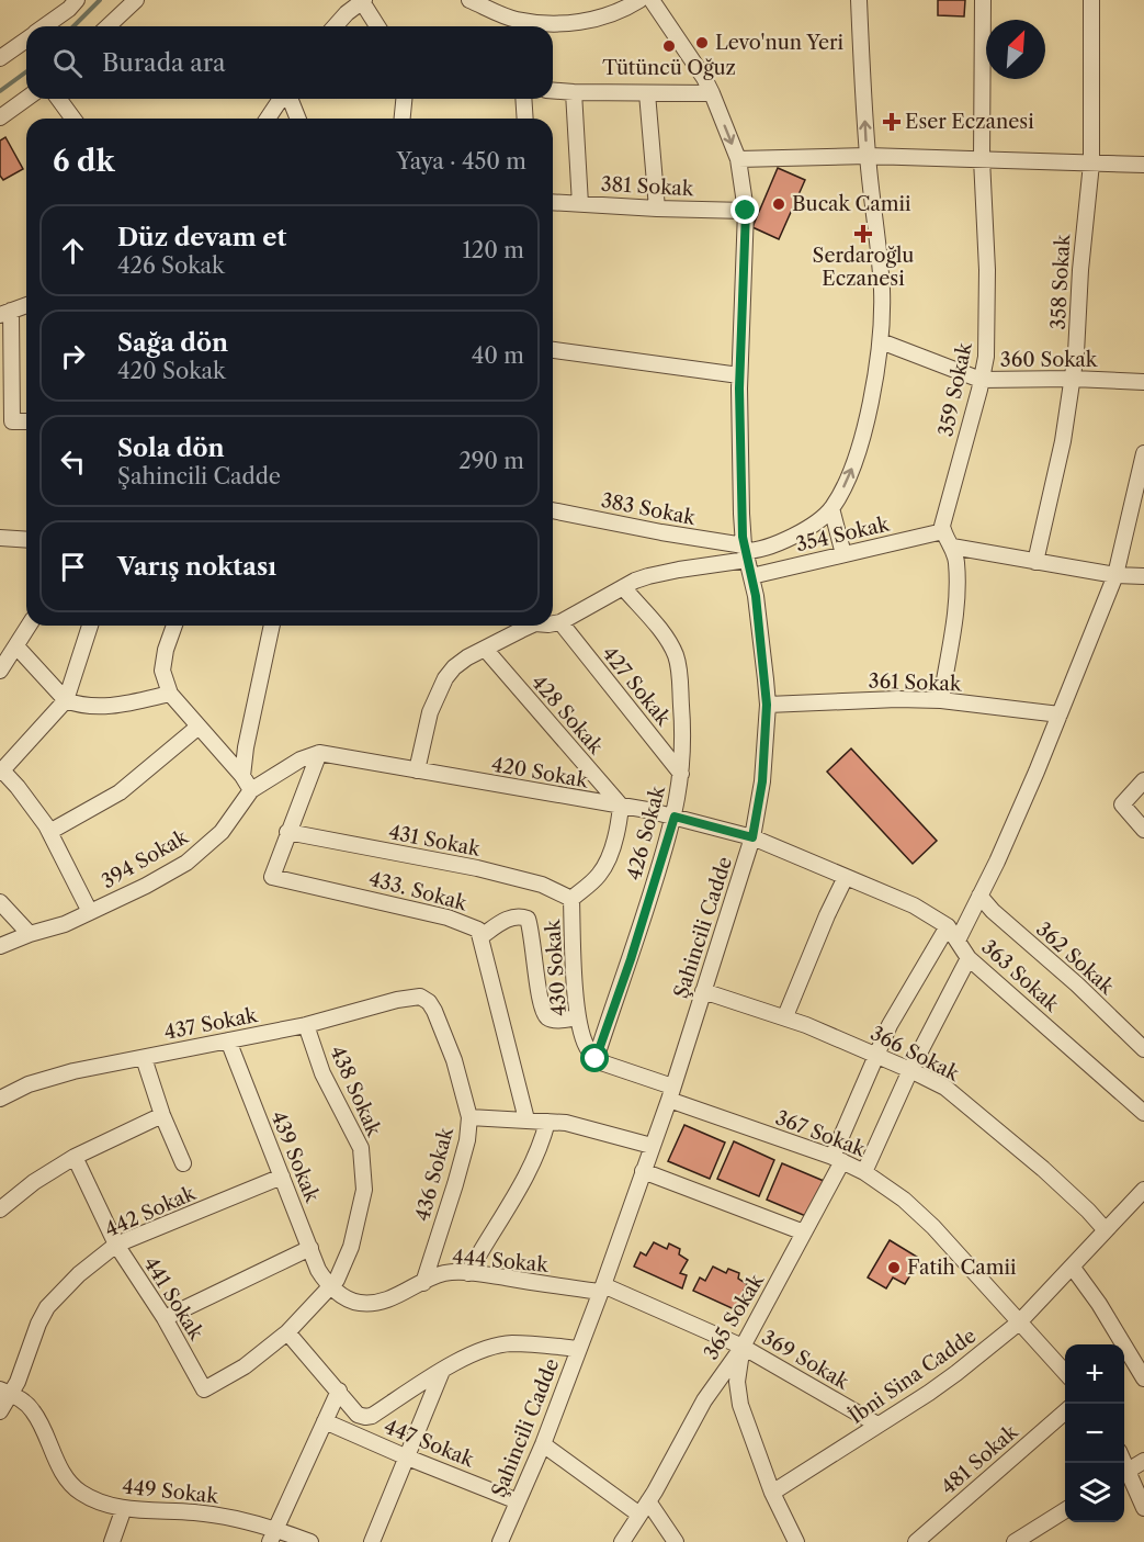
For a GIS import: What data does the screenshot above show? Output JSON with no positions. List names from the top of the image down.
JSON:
{
  "streets": {
    "street": [
      "381 Sokak",
      "358 Sokak",
      "360 Sokak",
      "359 Sokak",
      "383 Sokak",
      "354 Sokak",
      "361 Sokak",
      "427 Sokak",
      "428 Sokak",
      "420 Sokak",
      "426 Sokak",
      "431 Sokak",
      "394 Sokak",
      "433. Sokak",
      "Şahincili Cadde",
      "362 Sokak",
      "430 Sokak",
      "363 Sokak",
      "437 Sokak",
      "366 Sokak",
      "438 Sokak",
      "367 Sokak",
      "439 Sokak",
      "436 Sokak",
      "442 Sokak",
      "444 Sokak",
      "441 Sokak",
      "365 Sokak",
      "369 Sokak",
      "İbni Sina Cadde",
      "447 Sokak",
      "481 Sokak",
      "449 Sokak"
    ]
  },
  "crossings": [
    ["381 Sokak", "Şahincili Cadde"],
    ["358 Sokak", "360 Sokak"],
    ["360 Sokak", "359 Sokak"],
    ["359 Sokak", "354 Sokak"],
    ["383 Sokak", "Şahincili Cadde"],
    ["354 Sokak", "Şahincili Cadde"],
    ["361 Sokak", "Şahincili Cadde"],
    ["427 Sokak", "426 Sokak"],
    ["428 Sokak", "420 Sokak"],
    ["428 Sokak", "430 Sokak"],
    ["420 Sokak", "426 Sokak"],
    ["420 Sokak", "394 Sokak"],
    ["420 Sokak", "Şahincili Cadde"],
    ["420 Sokak", "430 Sokak"],
    ["420 Sokak", "363 Sokak"],
    ["426 Sokak", "430 Sokak"],
    ["431 Sokak", "433. Sokak"],
    ["431 Sokak", "430 Sokak"],
    ["Şahincili Cadde", "363 Sokak"],
    ["Şahincili Cadde", "366 Sokak"],
    ["Şahincili Cadde", "367 Sokak"],
    ["Şahincili Cadde", "444 Sokak"],
    ["Şahincili Cadde", "369 Sokak"],
    ["Şahincili Cadde", "447 Sokak"],
    ["363 Sokak", "365 Sokak"],
    ["437 Sokak", "438 Sokak"],
    ["437 Sokak", "439 Sokak"],
    ["437 Sokak", "436 Sokak"],
    ["366 Sokak", "365 Sokak"],
    ["366 Sokak", "İbni Sina Cadde"],
    ["438 Sokak", "439 Sokak"],
    ["438 Sokak", "444 Sokak"],
    ["438 Sokak", "441 Sokak"],
    ["367 Sokak", "365 Sokak"],
    ["367 Sokak", "İbni Sina Cadde"],
    ["439 Sokak", "442 Sokak"],
    ["439 Sokak", "444 Sokak"],
    ["436 Sokak", "444 Sokak"],
    ["442 Sokak", "441 Sokak"],
    ["442 Sokak", "449 Sokak"],
    ["444 Sokak", "369 Sokak"],
    ["365 Sokak", "369 Sokak"],
    ["369 Sokak", "İbni Sina Cadde"]
  ],
  "places": {
    "other": [
      "Levo'nun Yeri",
      "Tütüncü Oğuz",
      "Bucak Camii",
      "Fatih Camii"
    ],
    "health": ["Eser Eczanesi", "Serdaroğlu Eczanesi"]
  },
  "north": "top right",
  "page": {
    "search": "Burada ara",
    "heading": ["6 dk", "Yaya · 450 m"],
    "list": [
      ["Düz devam et", "426 Sokak", "120 m"],
      ["Sağa dön", "420 Sokak", "40 m"],
      ["Sola dön", "Şahincili Cadde", "290 m"],
      "Varış noktası"
    ],
    "map_buttons": ["+", "−"]
  }
}
